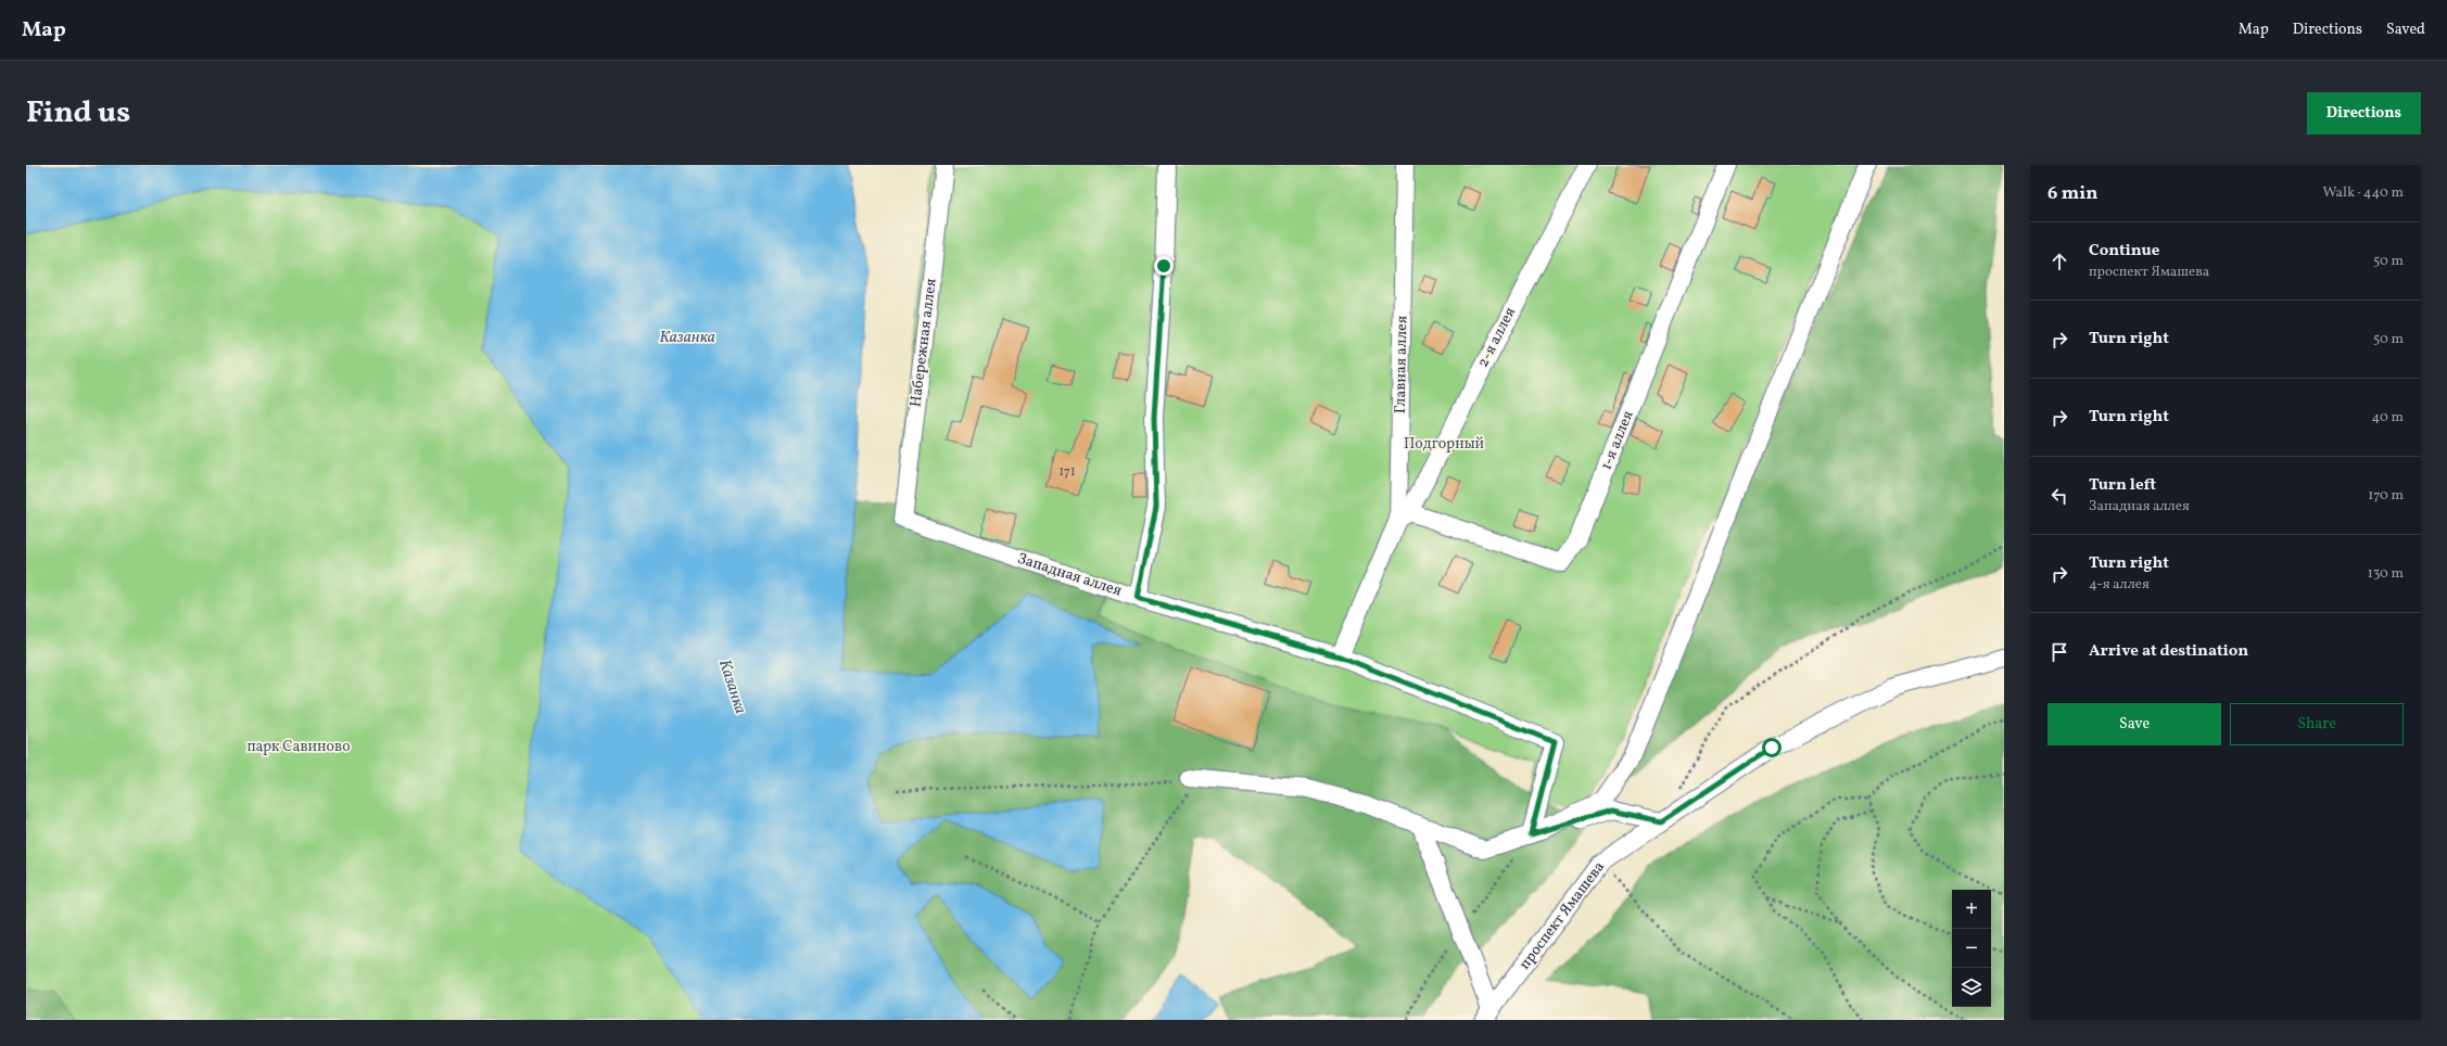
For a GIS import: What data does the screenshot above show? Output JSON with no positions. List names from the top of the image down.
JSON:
{
  "streets": {
    "lane": [
      "2-я аллея",
      "Набережная аллея",
      "Главная аллея",
      "1-я аллея",
      "Западная аллея",
      "проспект Ямашева"
    ]
  },
  "crossings": [
    ["2-я аллея", "Главная аллея"],
    ["2-я аллея", "1-я аллея"],
    ["Набережная аллея", "Западная аллея"],
    ["Главная аллея", "1-я аллея"],
    ["Главная аллея", "Западная аллея"]
  ],
  "water": ["Казанка"],
  "parks": ["Подгорный", "парк Савиново"],
  "house_numbers": ["171"],
  "page": {
    "header": "Map",
    "nav": ["Map", "Directions", "Saved"],
    "title": "Find us",
    "buttons": [
      "Directions",
      ["Save", "Share"]
    ],
    "heading": ["6 min", "Walk · 440 m"],
    "list": [
      ["Continue", "проспект Ямашева", "50 m"],
      ["Turn right", "50 m"],
      ["Turn right", "40 m"],
      ["Turn left", "Западная аллея", "170 m"],
      ["Turn right", "4-я аллея", "130 m"],
      "Arrive at destination"
    ],
    "map_buttons": ["+", "−"]
  }
}
